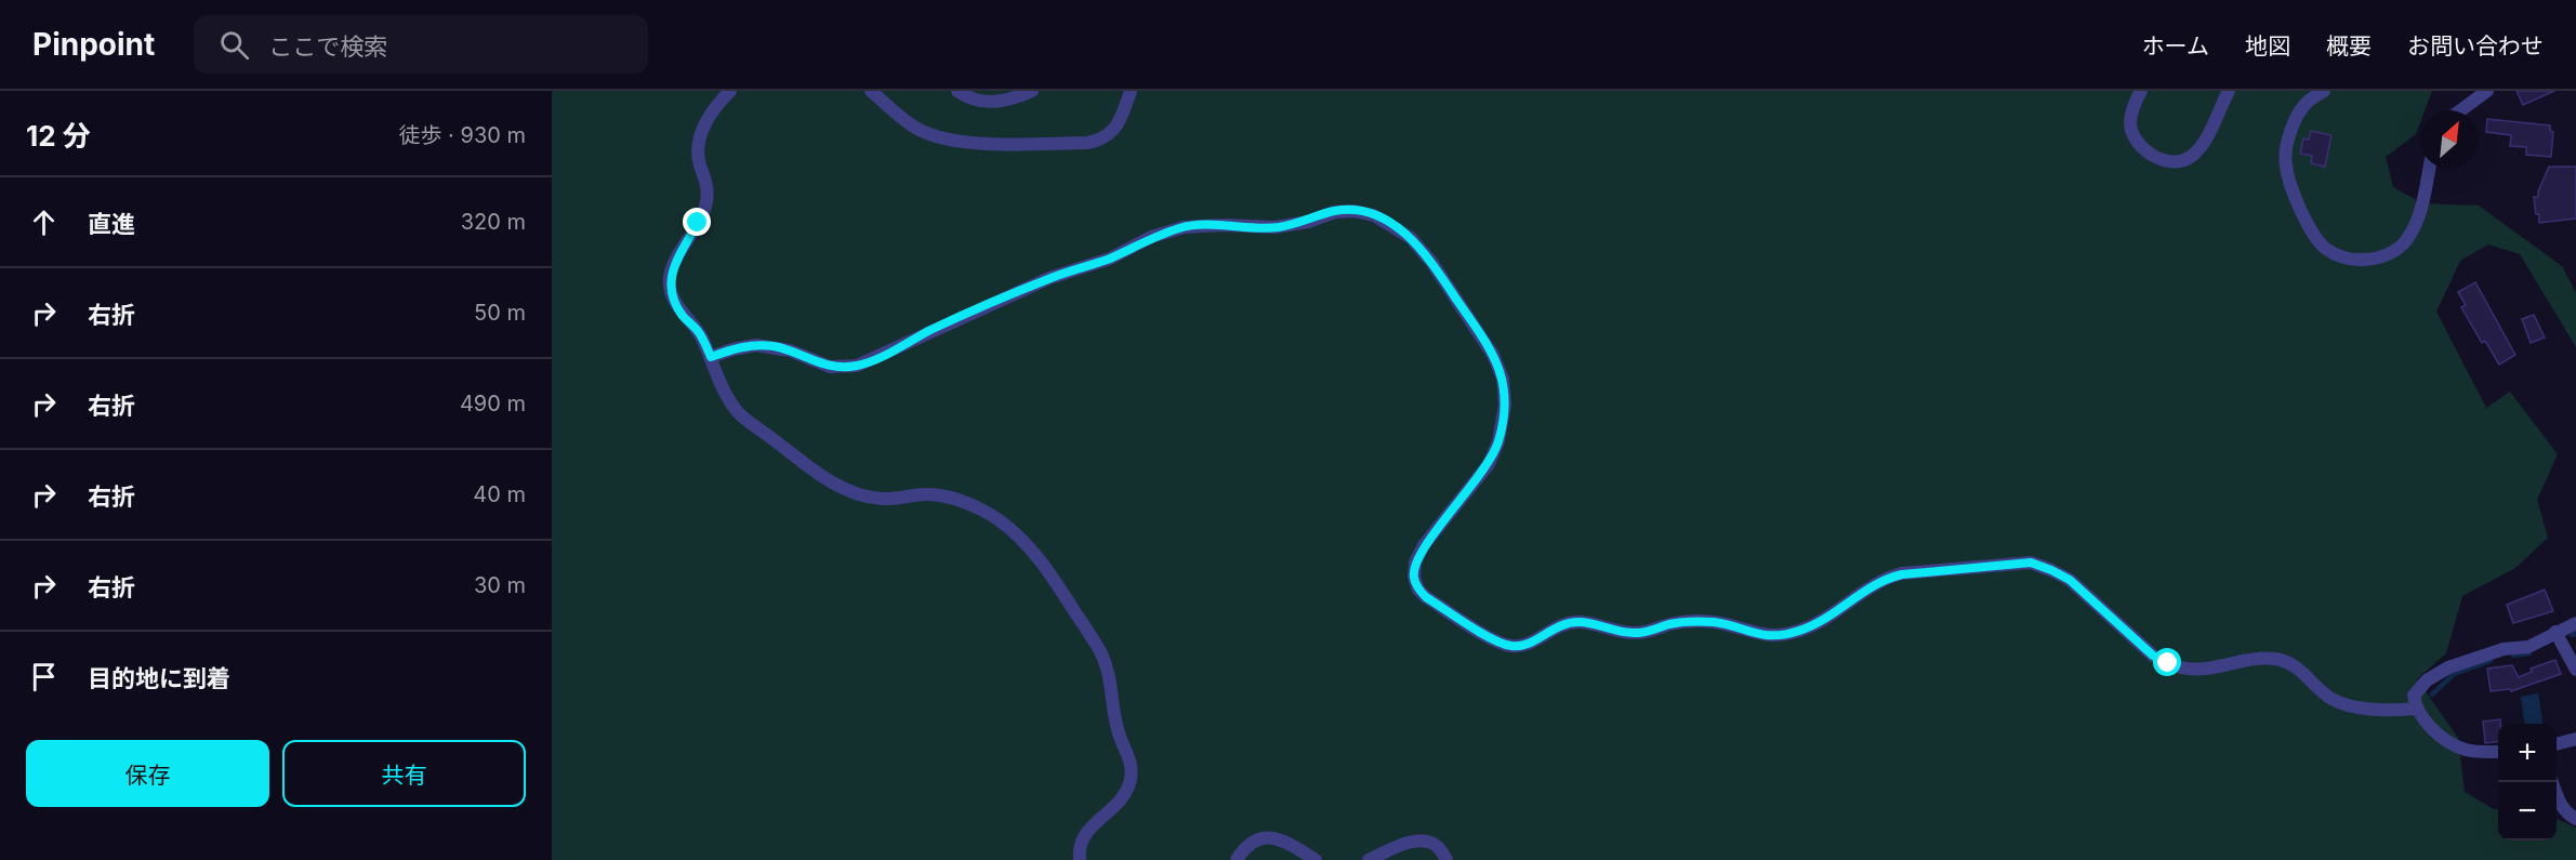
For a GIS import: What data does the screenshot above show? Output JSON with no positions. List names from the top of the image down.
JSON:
{
  "north": "top right",
  "page": {
    "header": "Pinpoint",
    "search": "ここで検索",
    "nav": [
      "ホーム",
      "地図",
      "概要",
      "お問い合わせ"
    ],
    "heading": ["12 分", "徒歩 · 930 m"],
    "list": [
      ["直進", "320 m"],
      ["右折", "50 m"],
      ["右折", "490 m"],
      ["右折", "40 m"],
      ["右折", "30 m"],
      "目的地に到着"
    ],
    "buttons": ["保存", "共有"],
    "map_buttons": ["+", "−"]
  }
}
